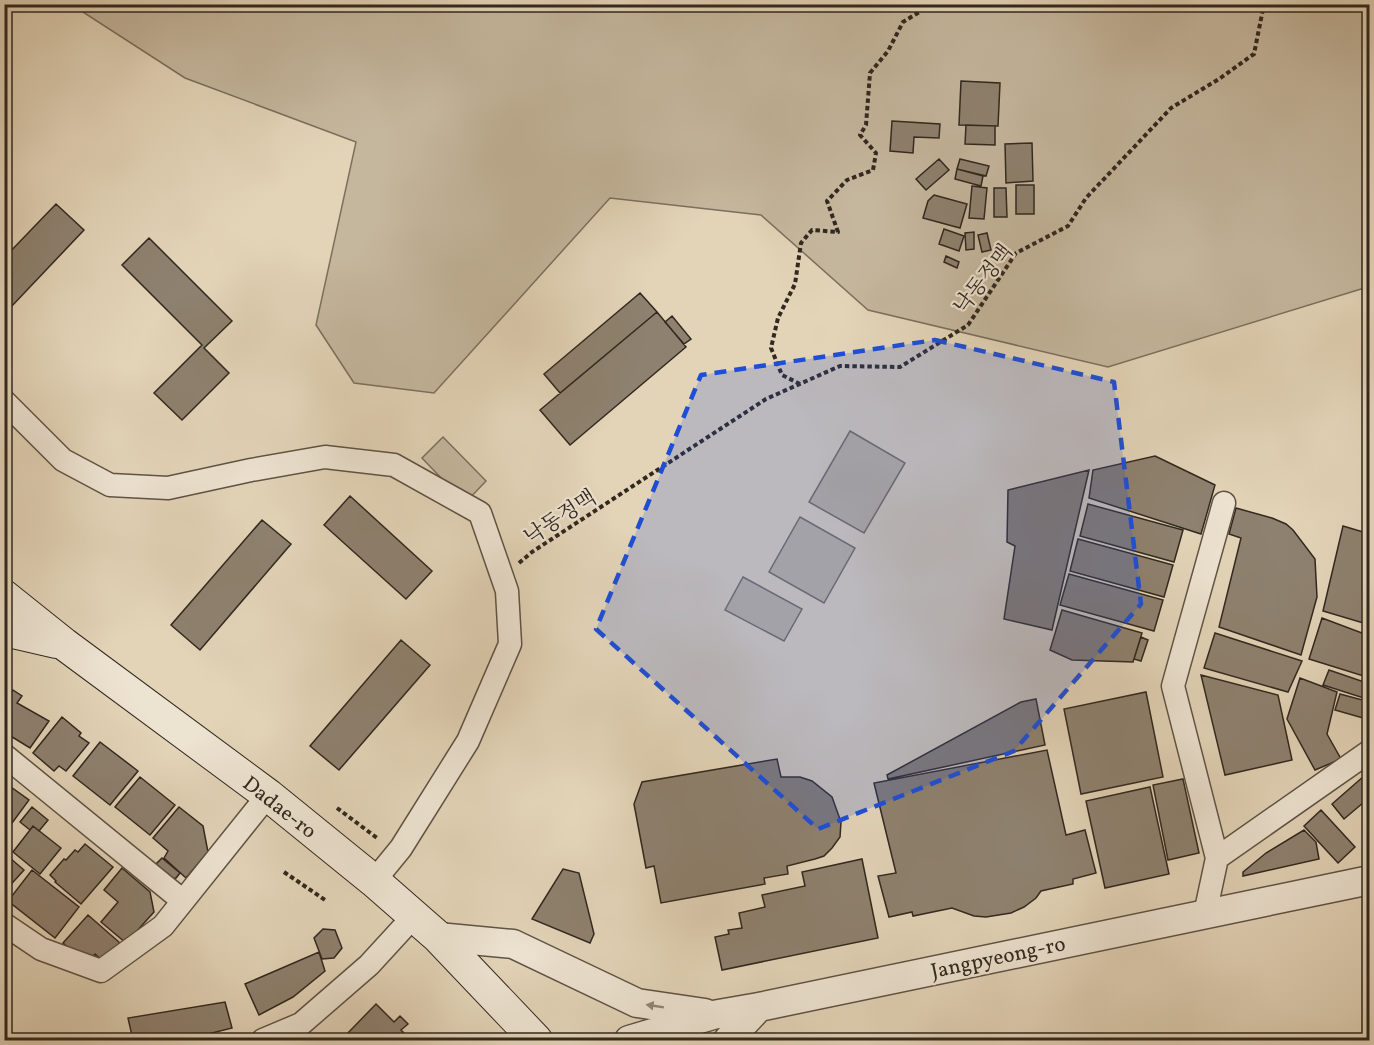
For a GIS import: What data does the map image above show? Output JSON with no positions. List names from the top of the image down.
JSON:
{
  "streets": {
    "main road": ["Dadae-ro"],
    "street": ["Jangpyeong-ro"],
    "path": ["낙동정맥"]
  }
}
